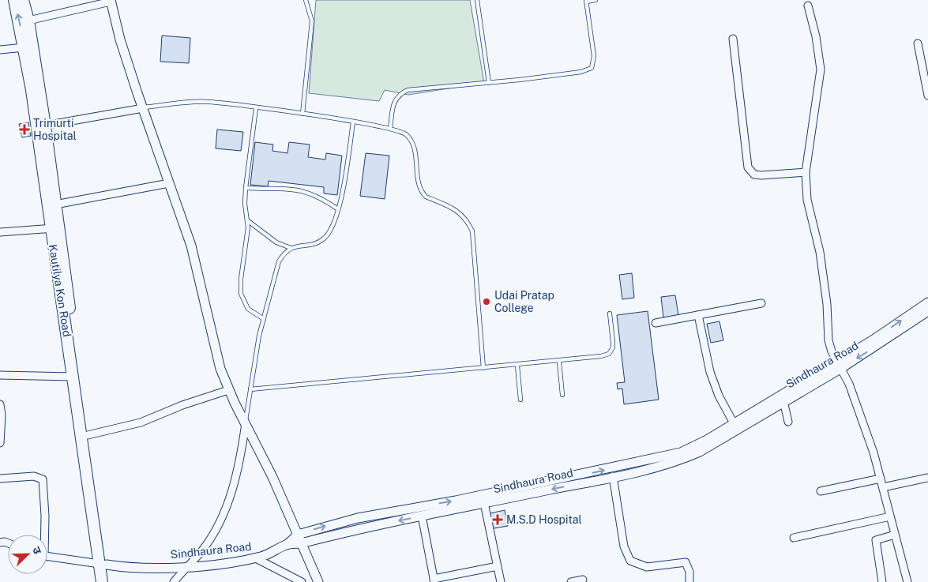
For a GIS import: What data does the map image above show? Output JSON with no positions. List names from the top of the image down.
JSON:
{
  "streets": {
    "highway": ["Kautilya Kon Road"],
    "street": ["Sindhaura Road"]
  },
  "crossings": [
    ["Kautilya Kon Road", "Sindhaura Road"]
  ],
  "places": {
    "health": ["Trimurti Hospital", "M.S.D Hospital"],
    "other": ["Udai Pratap College"]
  },
  "north": "top right"
}
